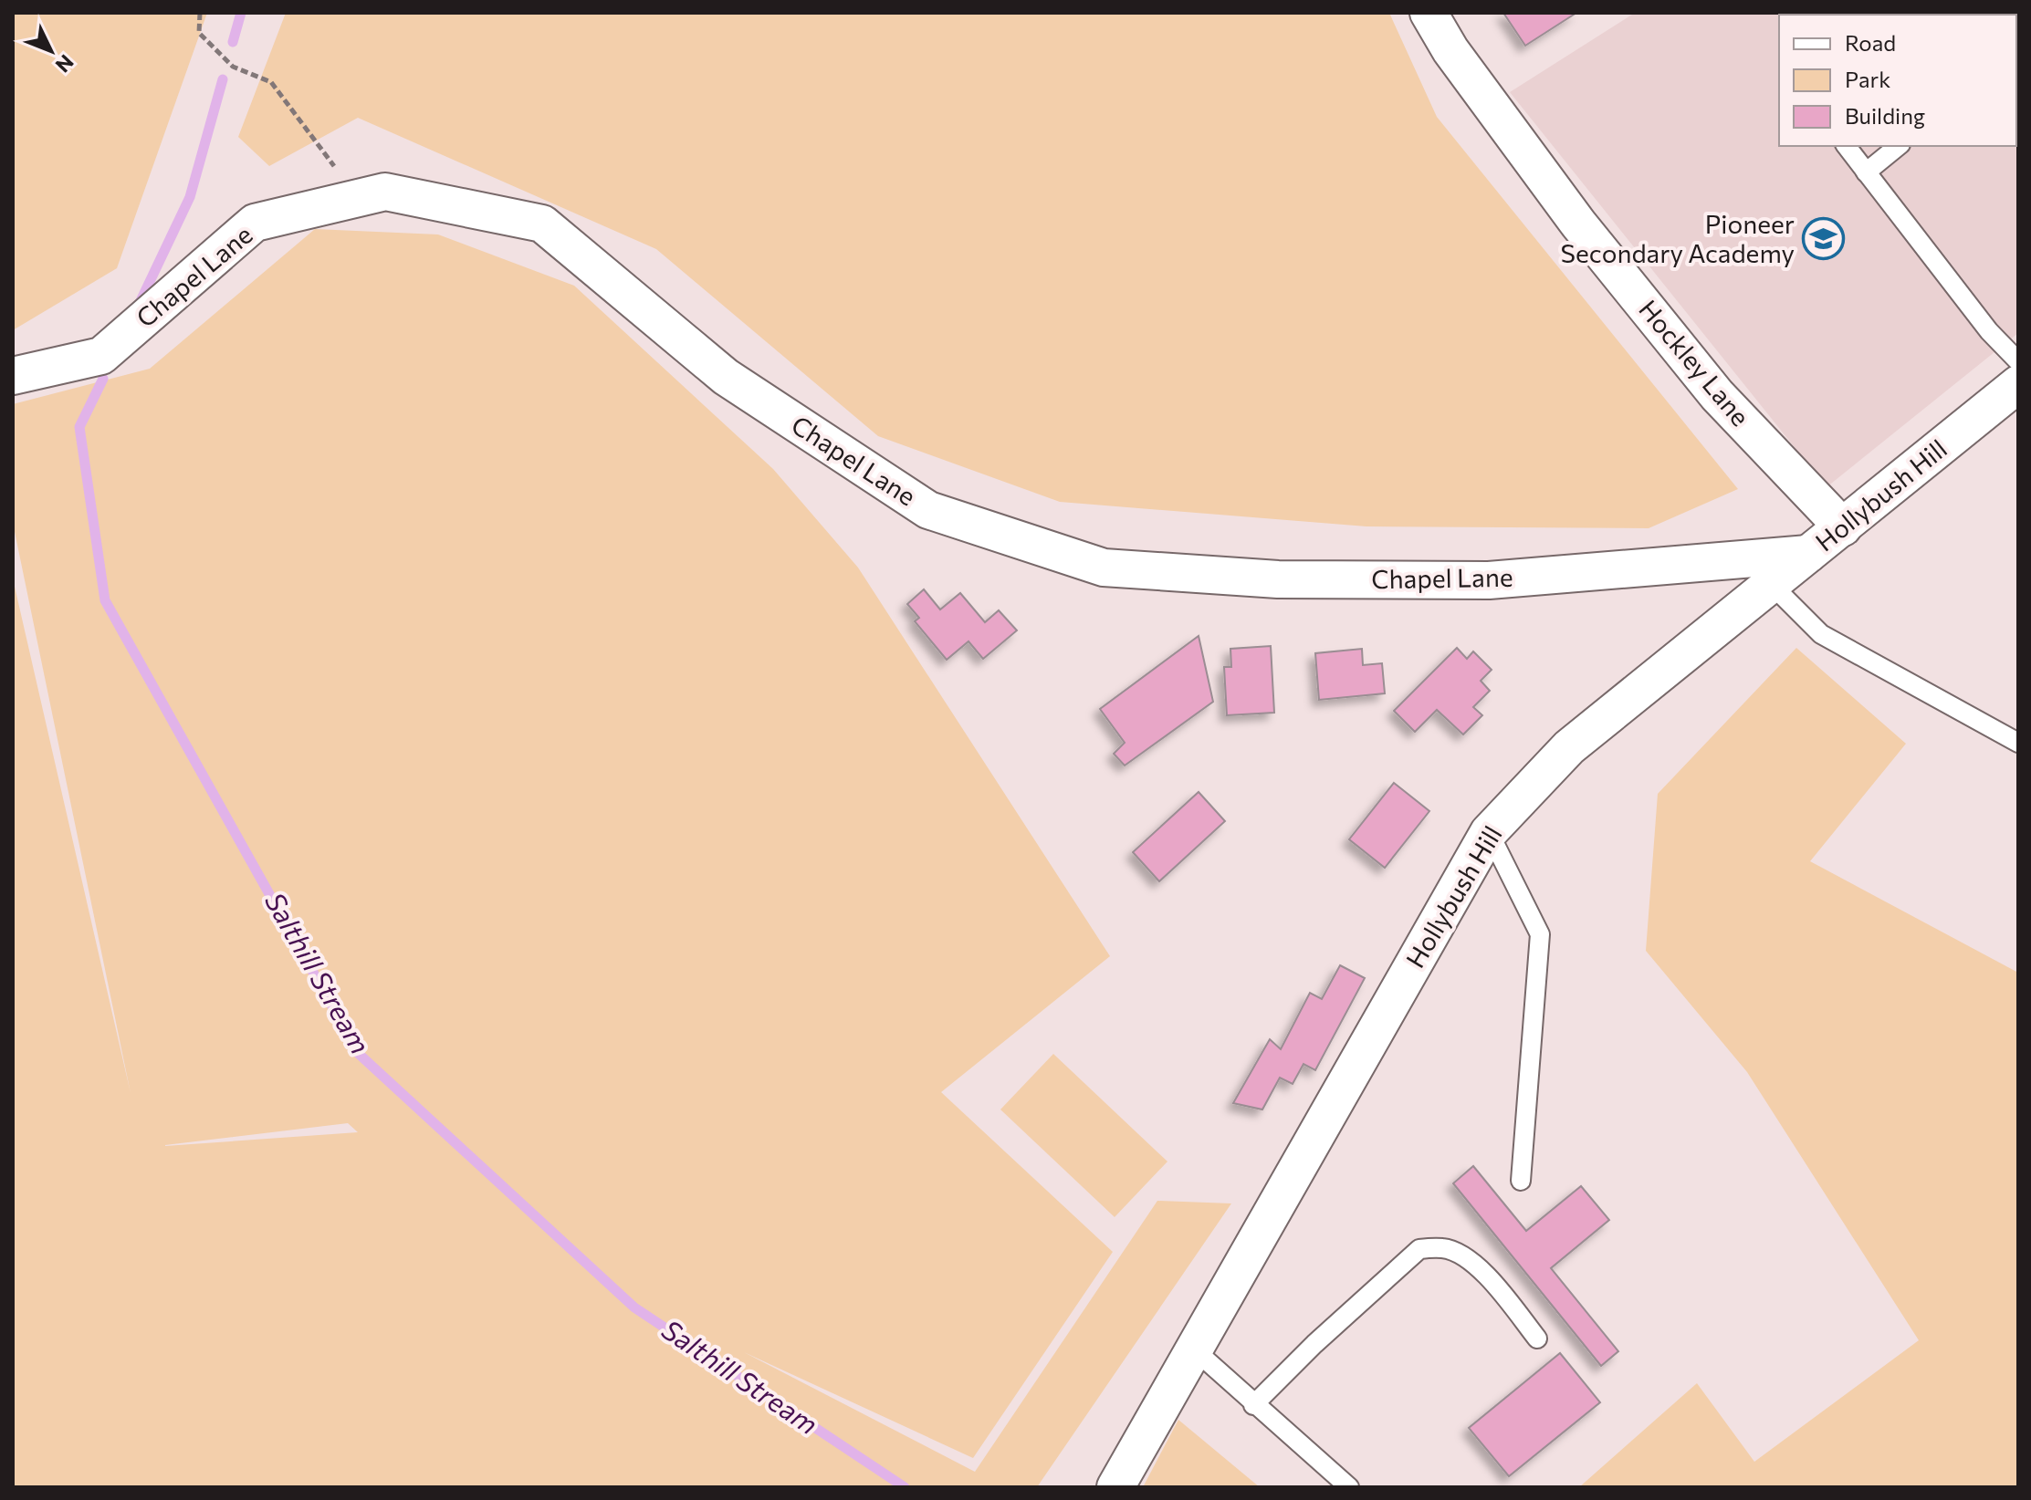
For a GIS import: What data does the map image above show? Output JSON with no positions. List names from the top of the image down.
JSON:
{
  "streets": {
    "street": ["Chapel Lane", "Hockley Lane", "Hollybush Hill"]
  },
  "crossings": [
    ["Chapel Lane", "Hollybush Hill"],
    ["Hockley Lane", "Hollybush Hill"]
  ],
  "water": ["Salthill Stream"],
  "places": {
    "school or university": ["Pioneer Secondary Academy"]
  },
  "legend": ["Road", "Park", "Building"],
  "north": "bottom right"
}
